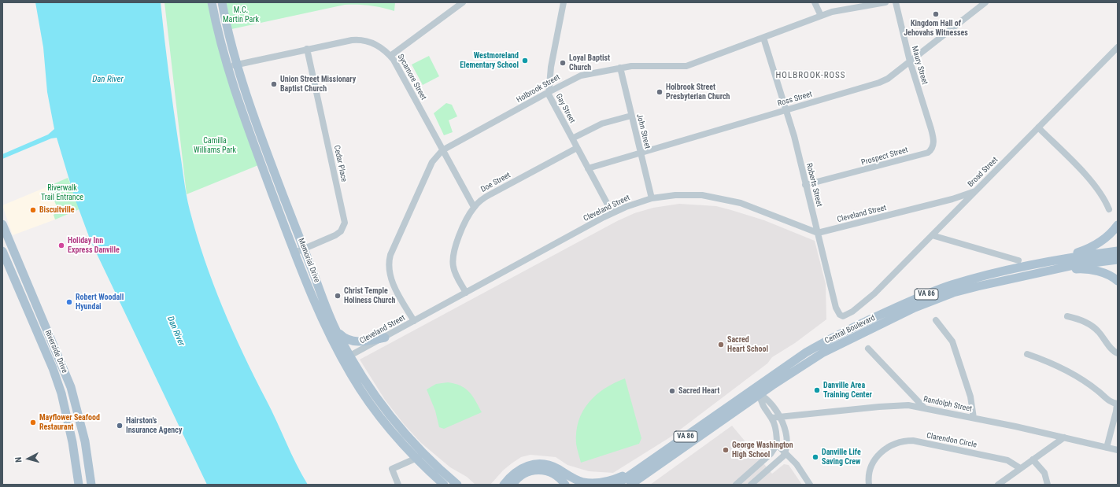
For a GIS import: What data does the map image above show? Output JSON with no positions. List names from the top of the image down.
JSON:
{
  "streets": {
    "main road": [
      "Memorial Drive",
      "VA 86",
      "Central Boulevard",
      "Riverside Drive"
    ],
    "street": [
      "Maury Street",
      "Sycamore Street",
      "Holbrook Street",
      "Ross Street",
      "Gay Street",
      "John Street",
      "Prospect Street",
      "Cedar Place",
      "Broad Street",
      "Doe Street",
      "Roberts Street",
      "Cleveland Street",
      "Randolph Street",
      "Clarendon Circle"
    ]
  },
  "crossings": [
    ["Maury Street", "Ross Street"],
    ["Maury Street", "Prospect Street"],
    ["Sycamore Street", "Holbrook Street"],
    ["Sycamore Street", "Cedar Place"],
    ["Sycamore Street", "Doe Street"],
    ["Sycamore Street", "Memorial Drive"],
    ["Holbrook Street", "Gay Street"],
    ["Holbrook Street", "John Street"],
    ["Holbrook Street", "Roberts Street"],
    ["Holbrook Street", "Cleveland Street"],
    ["Ross Street", "Gay Street"],
    ["Ross Street", "John Street"],
    ["Ross Street", "Roberts Street"],
    ["Gay Street", "Doe Street"],
    ["Gay Street", "Cleveland Street"],
    ["John Street", "Cleveland Street"],
    ["Prospect Street", "Roberts Street"],
    ["Cedar Place", "Memorial Drive"],
    ["Broad Street", "Roberts Street"],
    ["Broad Street", "Cleveland Street"],
    ["Doe Street", "Cleveland Street"],
    ["Roberts Street", "Cleveland Street"],
    ["Cleveland Street", "Memorial Drive"]
  ],
  "districts": ["HOLBROOK-ROSS"],
  "water": ["Dan River"],
  "parks": ["M.C. Martin Park", "Camilla Williams Park", "Riverwalk Trail Entrance"],
  "places": [
    "Kingdom Hall of Jehovahs Witnesses",
    "Westmoreland Elementary School",
    "Loyal Baptist Church",
    "Union Street Missionary Baptist Church",
    "Holbrook Street Presbyterian Church",
    "Biscuitville",
    "Holiday Inn Express Danville",
    "Christ Temple Holiness Church",
    "Robert Woodall Hyundai",
    "Sacred Heart School",
    "Danville Area Training Center",
    "Sacred Heart",
    "Mayflower Seafood Restaurant",
    "Hairston's Insurance Agency",
    "George Washington High School",
    "Danville Life Saving Crew"
  ],
  "north": "left"
}
